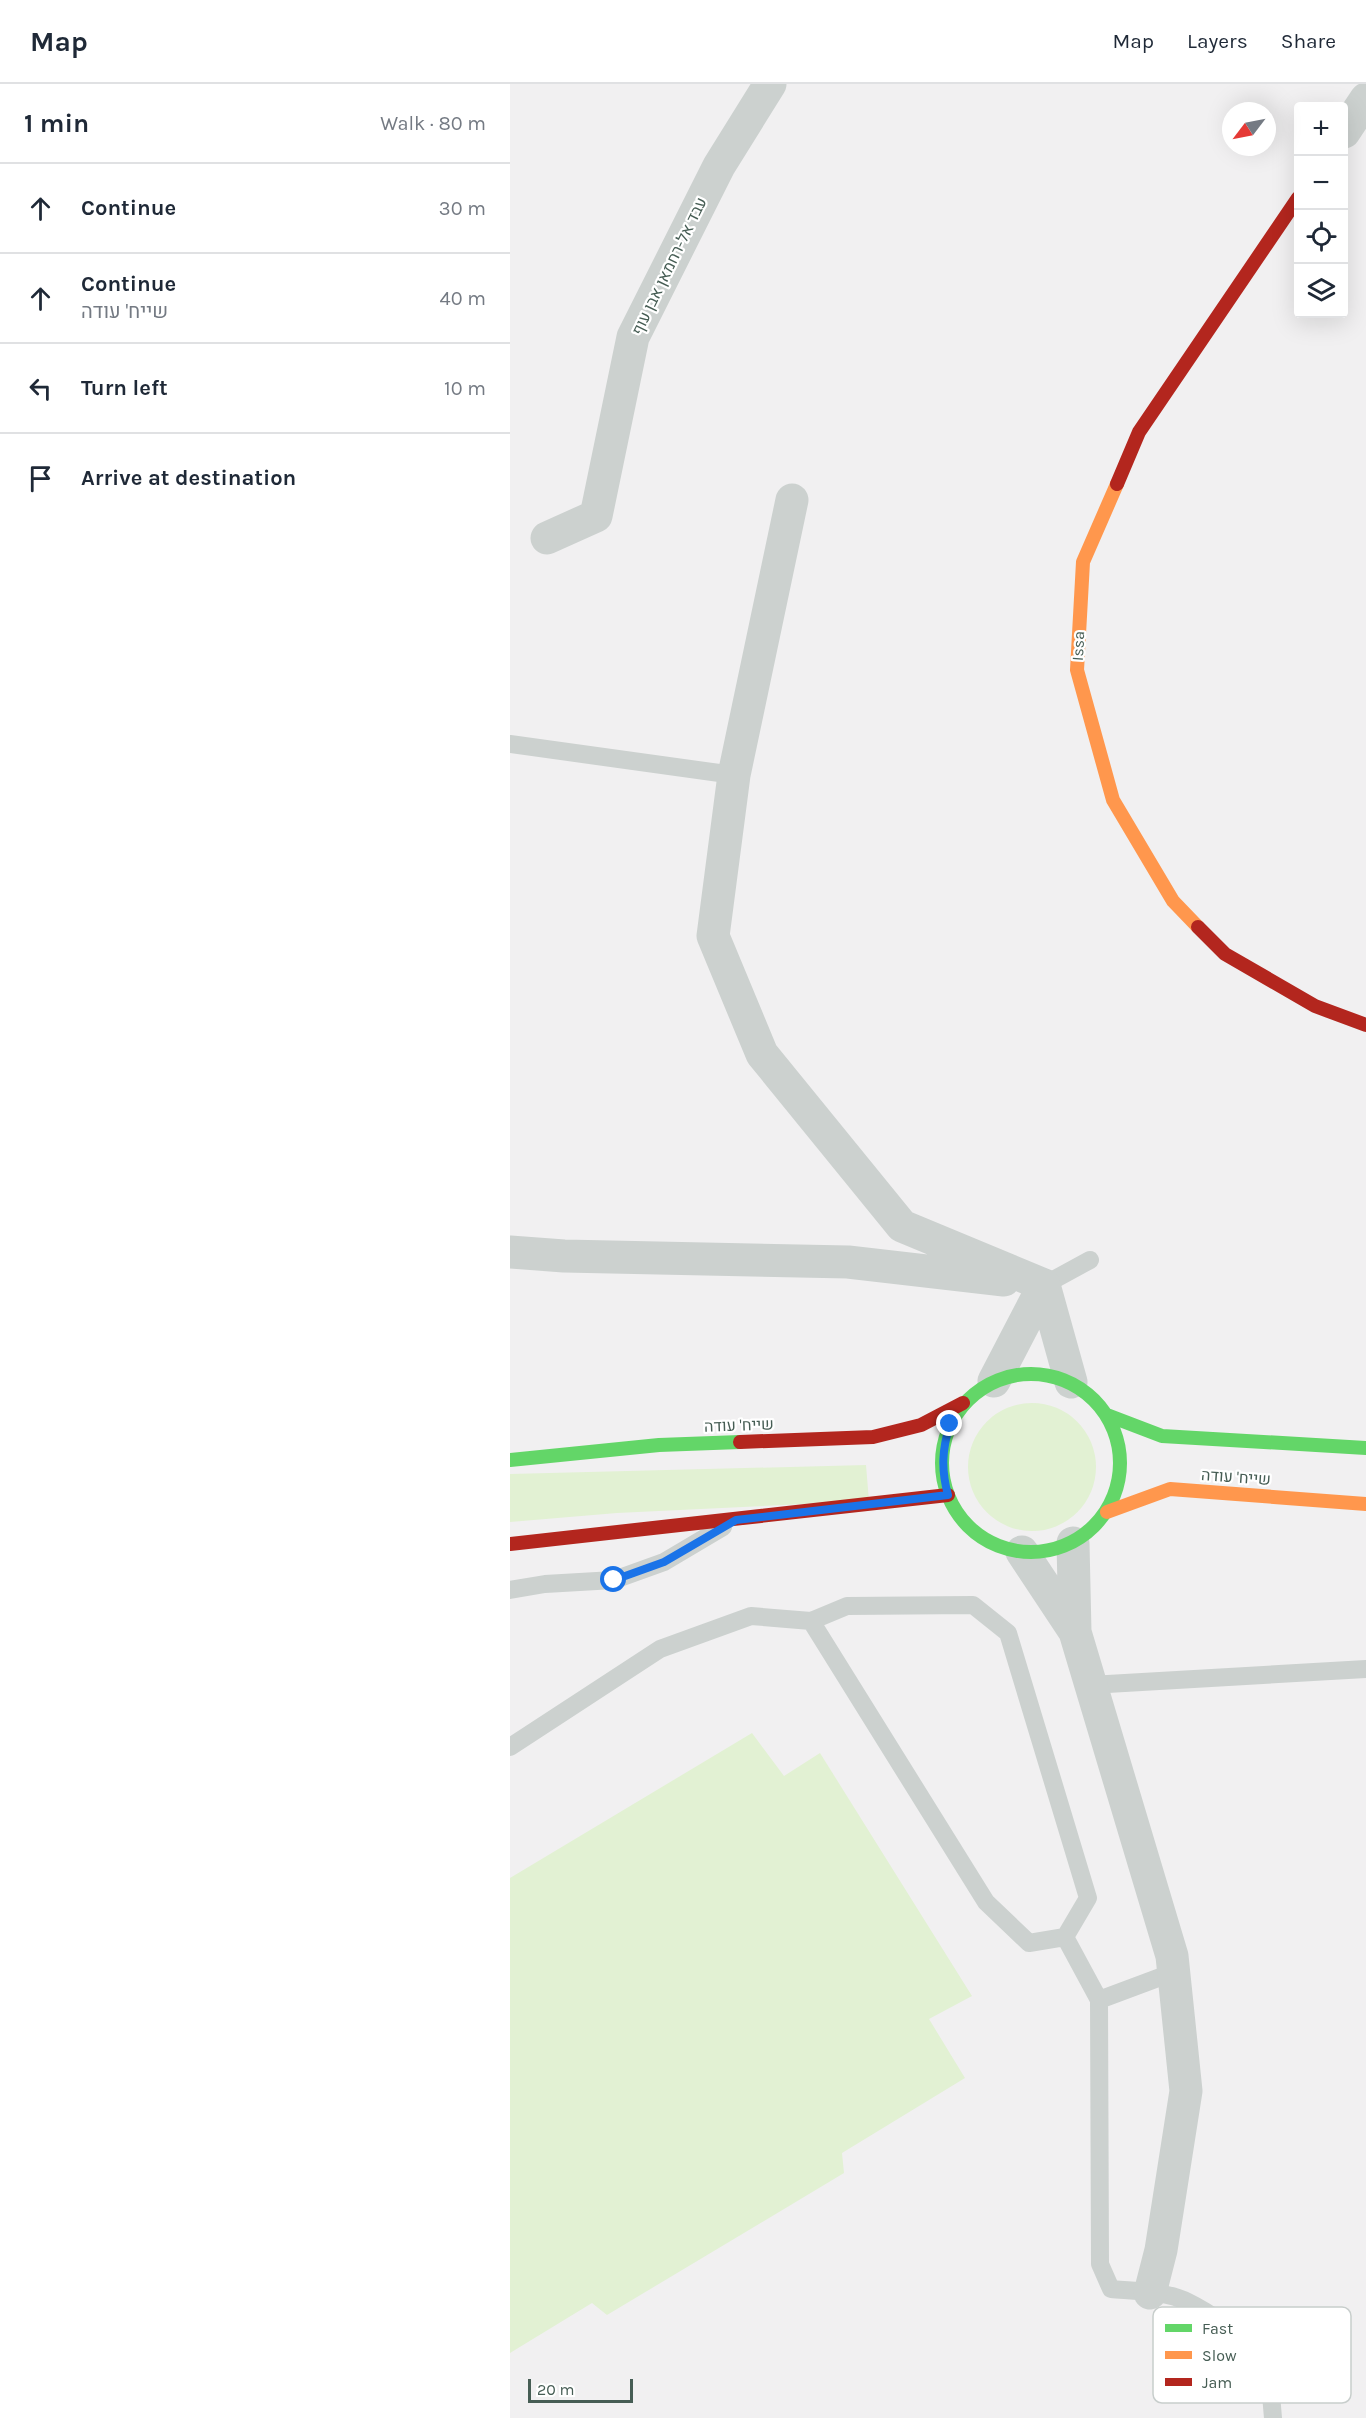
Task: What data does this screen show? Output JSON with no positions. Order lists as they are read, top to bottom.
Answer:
{
  "streets": {
    "main road": ["Issa", "שייח' עודה"],
    "street": ["עבד אל-רחמאן אבן עוף"]
  },
  "legend": ["Fast", "Slow", "Jam"],
  "scale_bar": "20 m",
  "north": "bottom left",
  "page": {
    "header": "Map",
    "nav": ["Map", "Layers", "Share"],
    "heading": ["1 min", "Walk · 80 m"],
    "map_buttons": ["+", "−"],
    "list": [
      ["Continue", "30 m"],
      ["Continue", "שייח' עודה", "40 m"],
      ["Turn left", "10 m"],
      "Arrive at destination"
    ],
    "scale": "20 m"
  }
}
